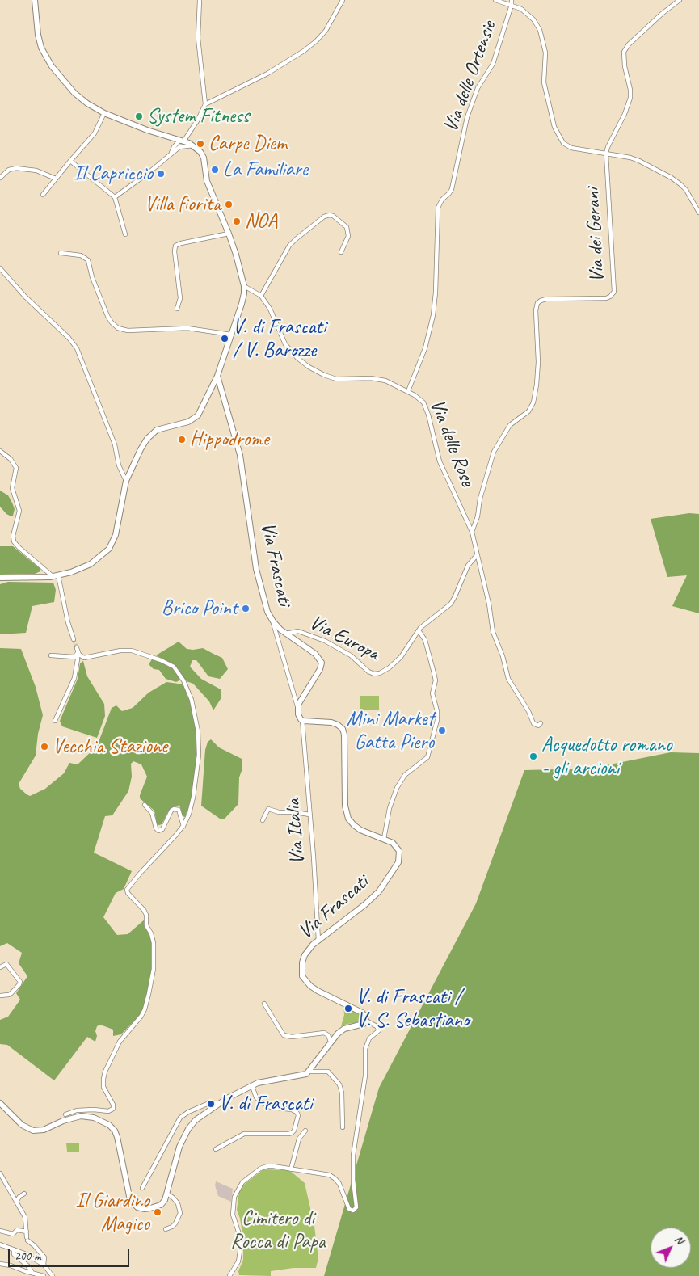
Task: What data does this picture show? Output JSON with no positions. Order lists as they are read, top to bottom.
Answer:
{
  "streets": {
    "main road": ["Via Frascati"],
    "street": [
      "Via delle Ortensie",
      "Via dei Gerani",
      "Via delle Rose",
      "Via Europa",
      "Via Italia"
    ]
  },
  "crossings": [
    ["Via delle Ortensie", "Via delle Rose"],
    ["Via dei Gerani", "Via delle Rose"],
    ["Via delle Rose", "Via Europa"],
    ["Via Frascati", "Via Europa"],
    ["Via Frascati", "Via Italia"]
  ],
  "parks": ["Cimitero di Rocca di Papa"],
  "places": [
    "System Fitness",
    "Carpe Diem",
    "La Familiare",
    "Il Capriccio",
    "Villa fiorita",
    "NOA",
    "V. di Frascati / V. Barozze",
    "Hippodrome",
    "Brico Point",
    "Mini Market Gatta Piero",
    "Vecchia Stazione",
    "Acquedotto romano - gli arcioni",
    "V. di Frascati / V. S. Sebastiano",
    "V. di Frascati",
    "Il Giardino Magico"
  ],
  "scale_bar": "200 m",
  "north": "top right"
}
